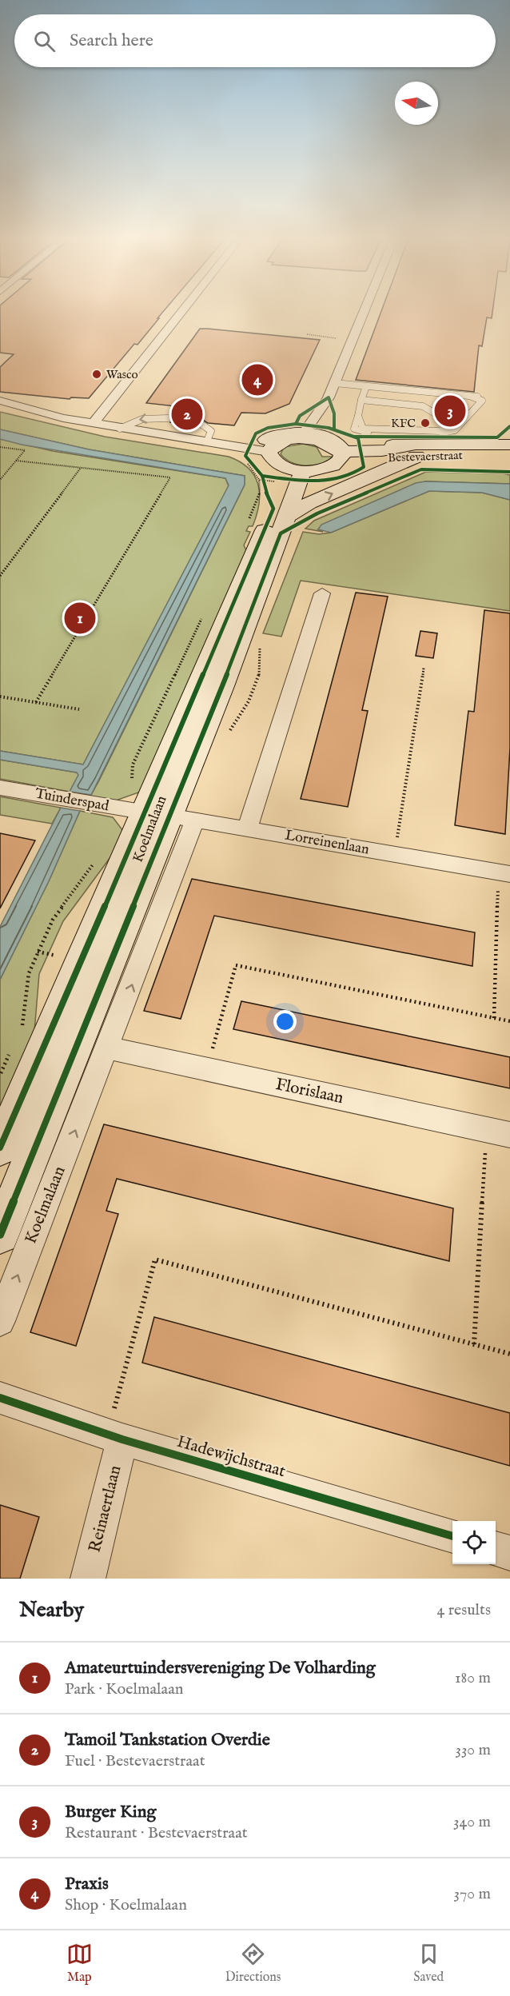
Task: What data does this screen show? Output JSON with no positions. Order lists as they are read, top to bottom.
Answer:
{
  "streets": {
    "street": [
      "Bestevaerstraat",
      "Tuinderspad",
      "Koelmalaan",
      "Lorreinenlaan",
      "Florislaan",
      "Hadewijchstraat",
      "Reinaertlaan"
    ]
  },
  "crossings": [
    ["Tuinderspad", "Koelmalaan"],
    ["Tuinderspad", "Lorreinenlaan"],
    ["Koelmalaan", "Lorreinenlaan"],
    ["Koelmalaan", "Florislaan"],
    ["Hadewijchstraat", "Reinaertlaan"]
  ],
  "places": ["Wasco", "KFC"],
  "north": "left",
  "page": {
    "search": "Search here",
    "pins": [
      "4",
      "3",
      "2",
      "1"
    ],
    "heading": ["Nearby", "4 results"],
    "list": [
      {
        "mark": "1",
        "name": "Amateurtuindersvereniging De Volharding",
        "note": "Park · Koelmalaan",
        "value": "180 m"
      },
      {
        "mark": "2",
        "name": "Tamoil Tankstation Overdie",
        "note": "Fuel · Bestevaerstraat",
        "value": "330 m"
      },
      {
        "mark": "3",
        "name": "Burger King",
        "note": "Restaurant · Bestevaerstraat",
        "value": "340 m"
      },
      {
        "mark": "4",
        "name": "Praxis",
        "note": "Shop · Koelmalaan",
        "value": "370 m"
      }
    ],
    "nav": ["Map", "Directions", "Saved"]
  }
}
